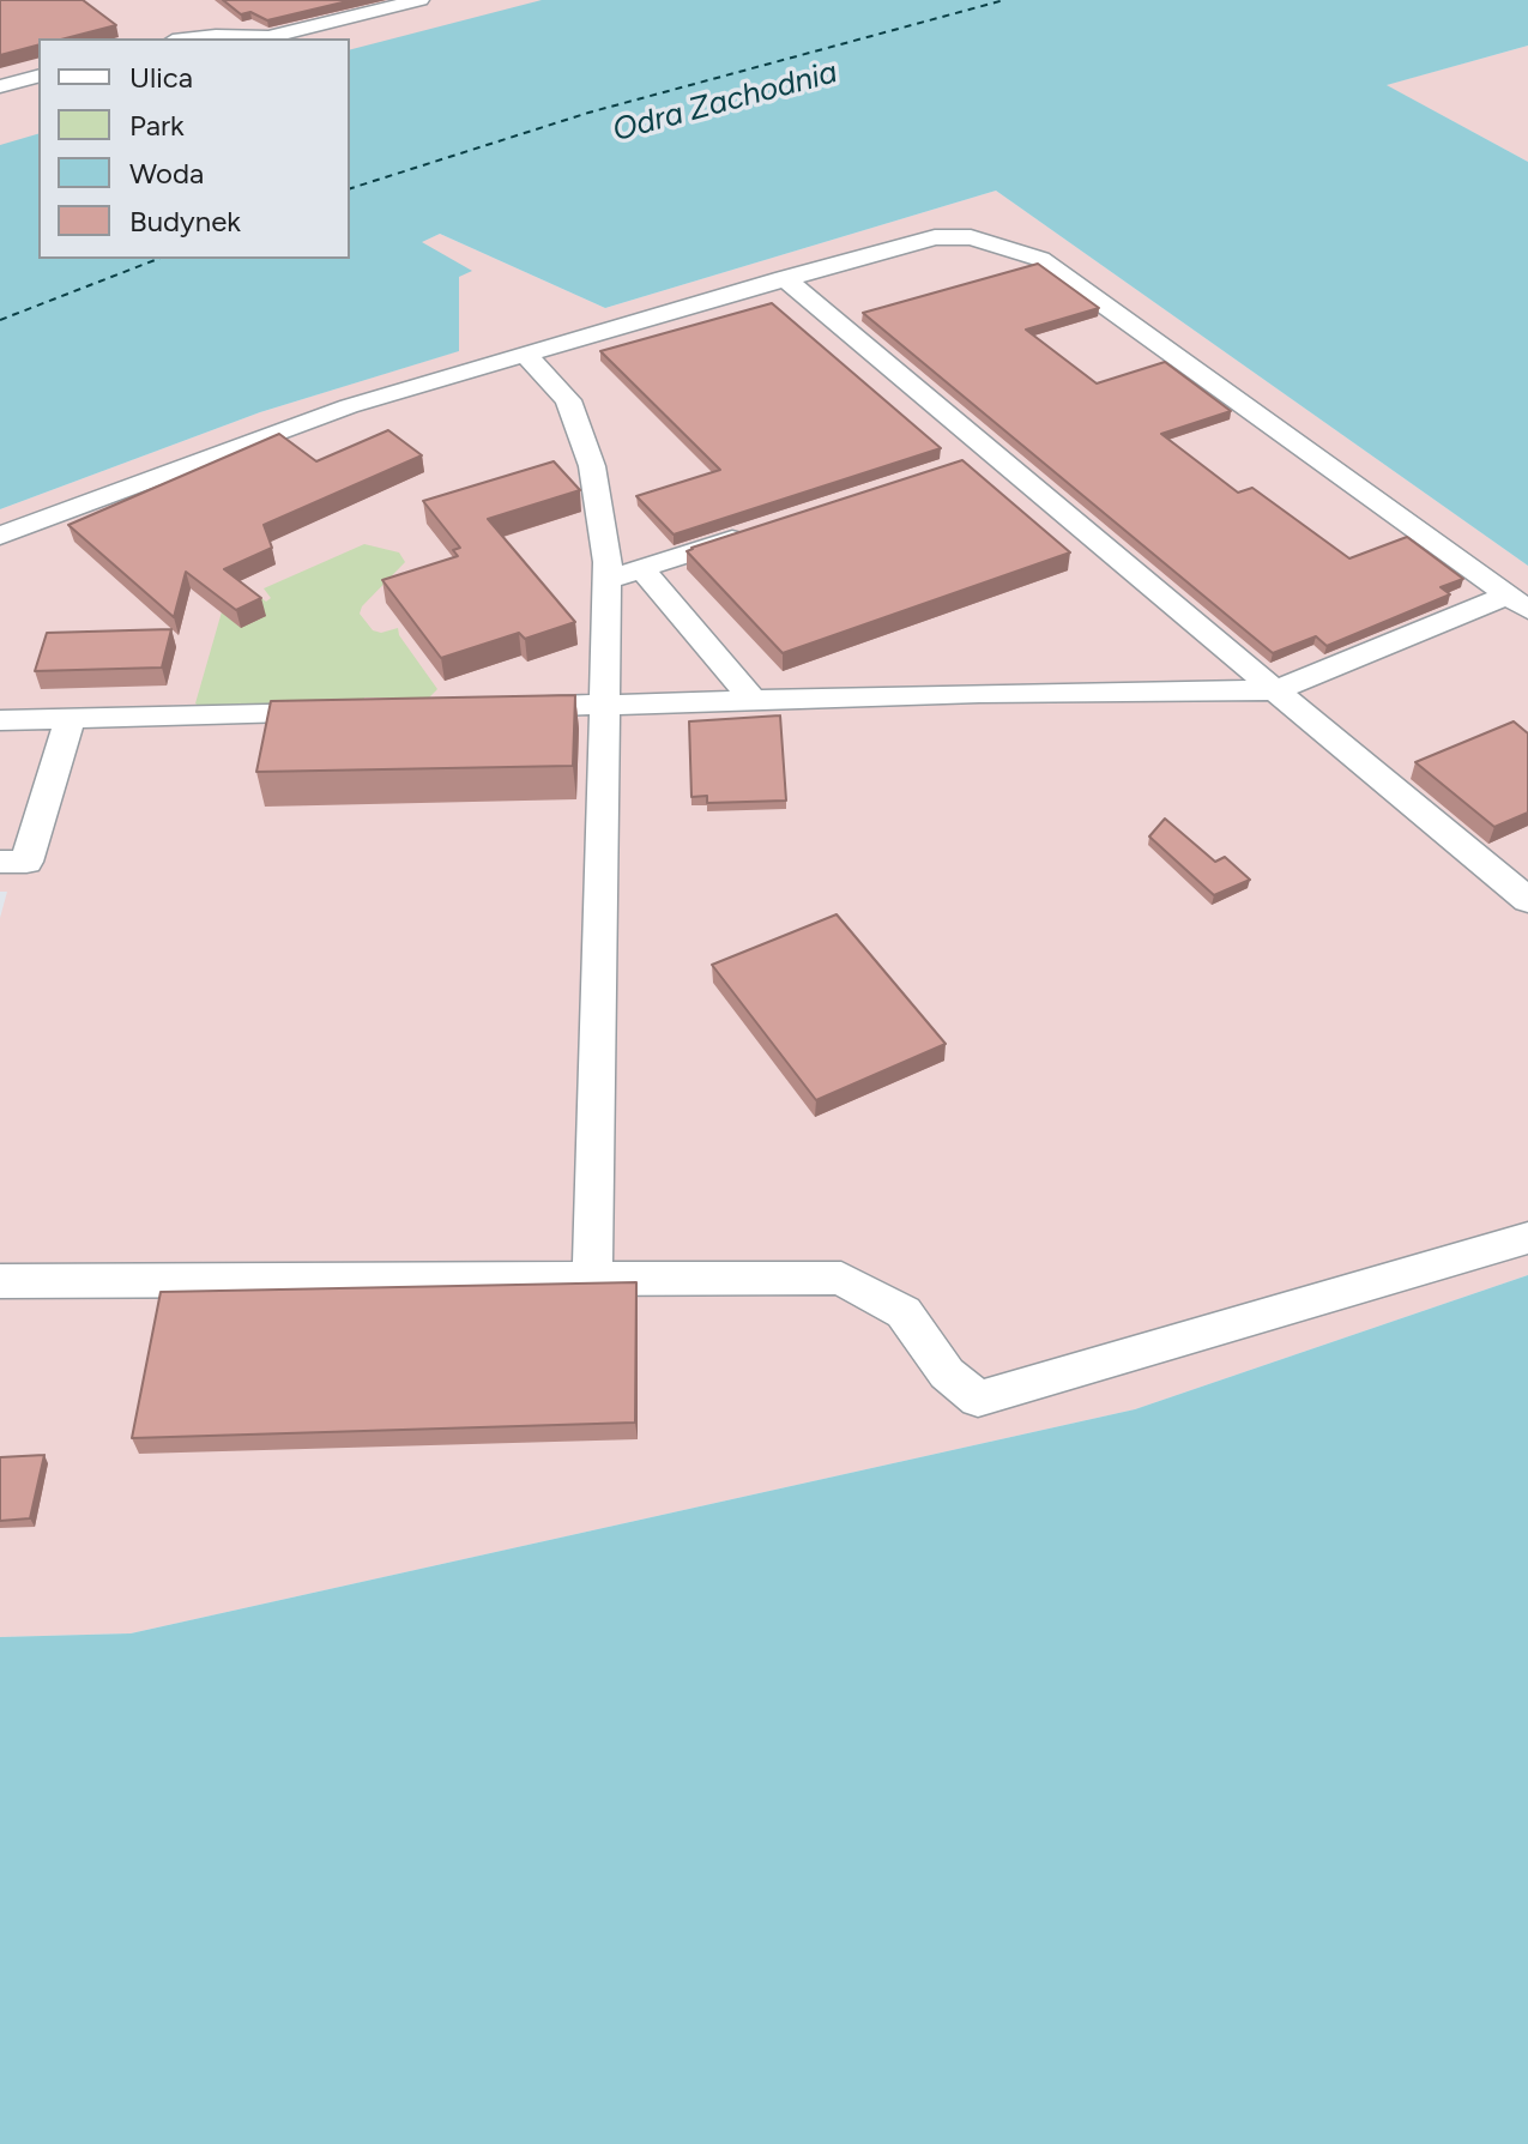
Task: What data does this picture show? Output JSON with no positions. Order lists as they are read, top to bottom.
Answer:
{
  "water": ["Odra Zachodnia"],
  "legend": [
    "Ulica",
    "Park",
    "Woda",
    "Budynek"
  ]
}
